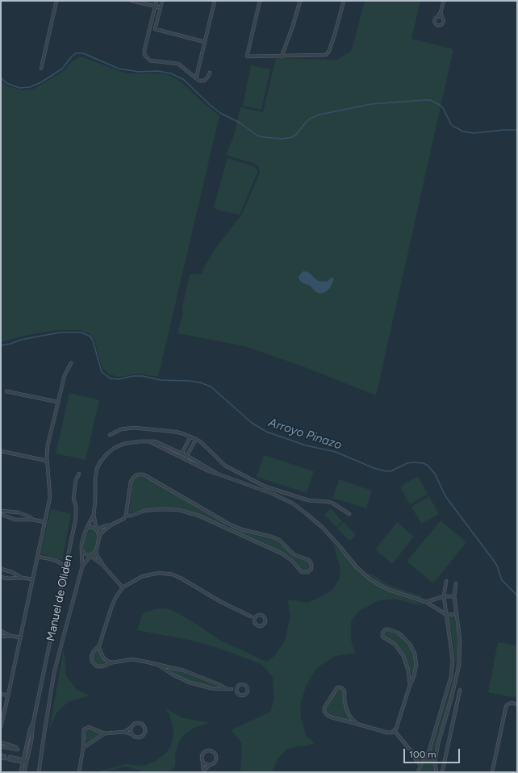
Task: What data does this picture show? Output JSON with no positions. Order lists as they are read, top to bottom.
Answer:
{
  "streets": {
    "street": ["Manuel de Oliden"]
  },
  "water": ["Arroyo Pinazo"],
  "scale_bar": "100 m"
}
